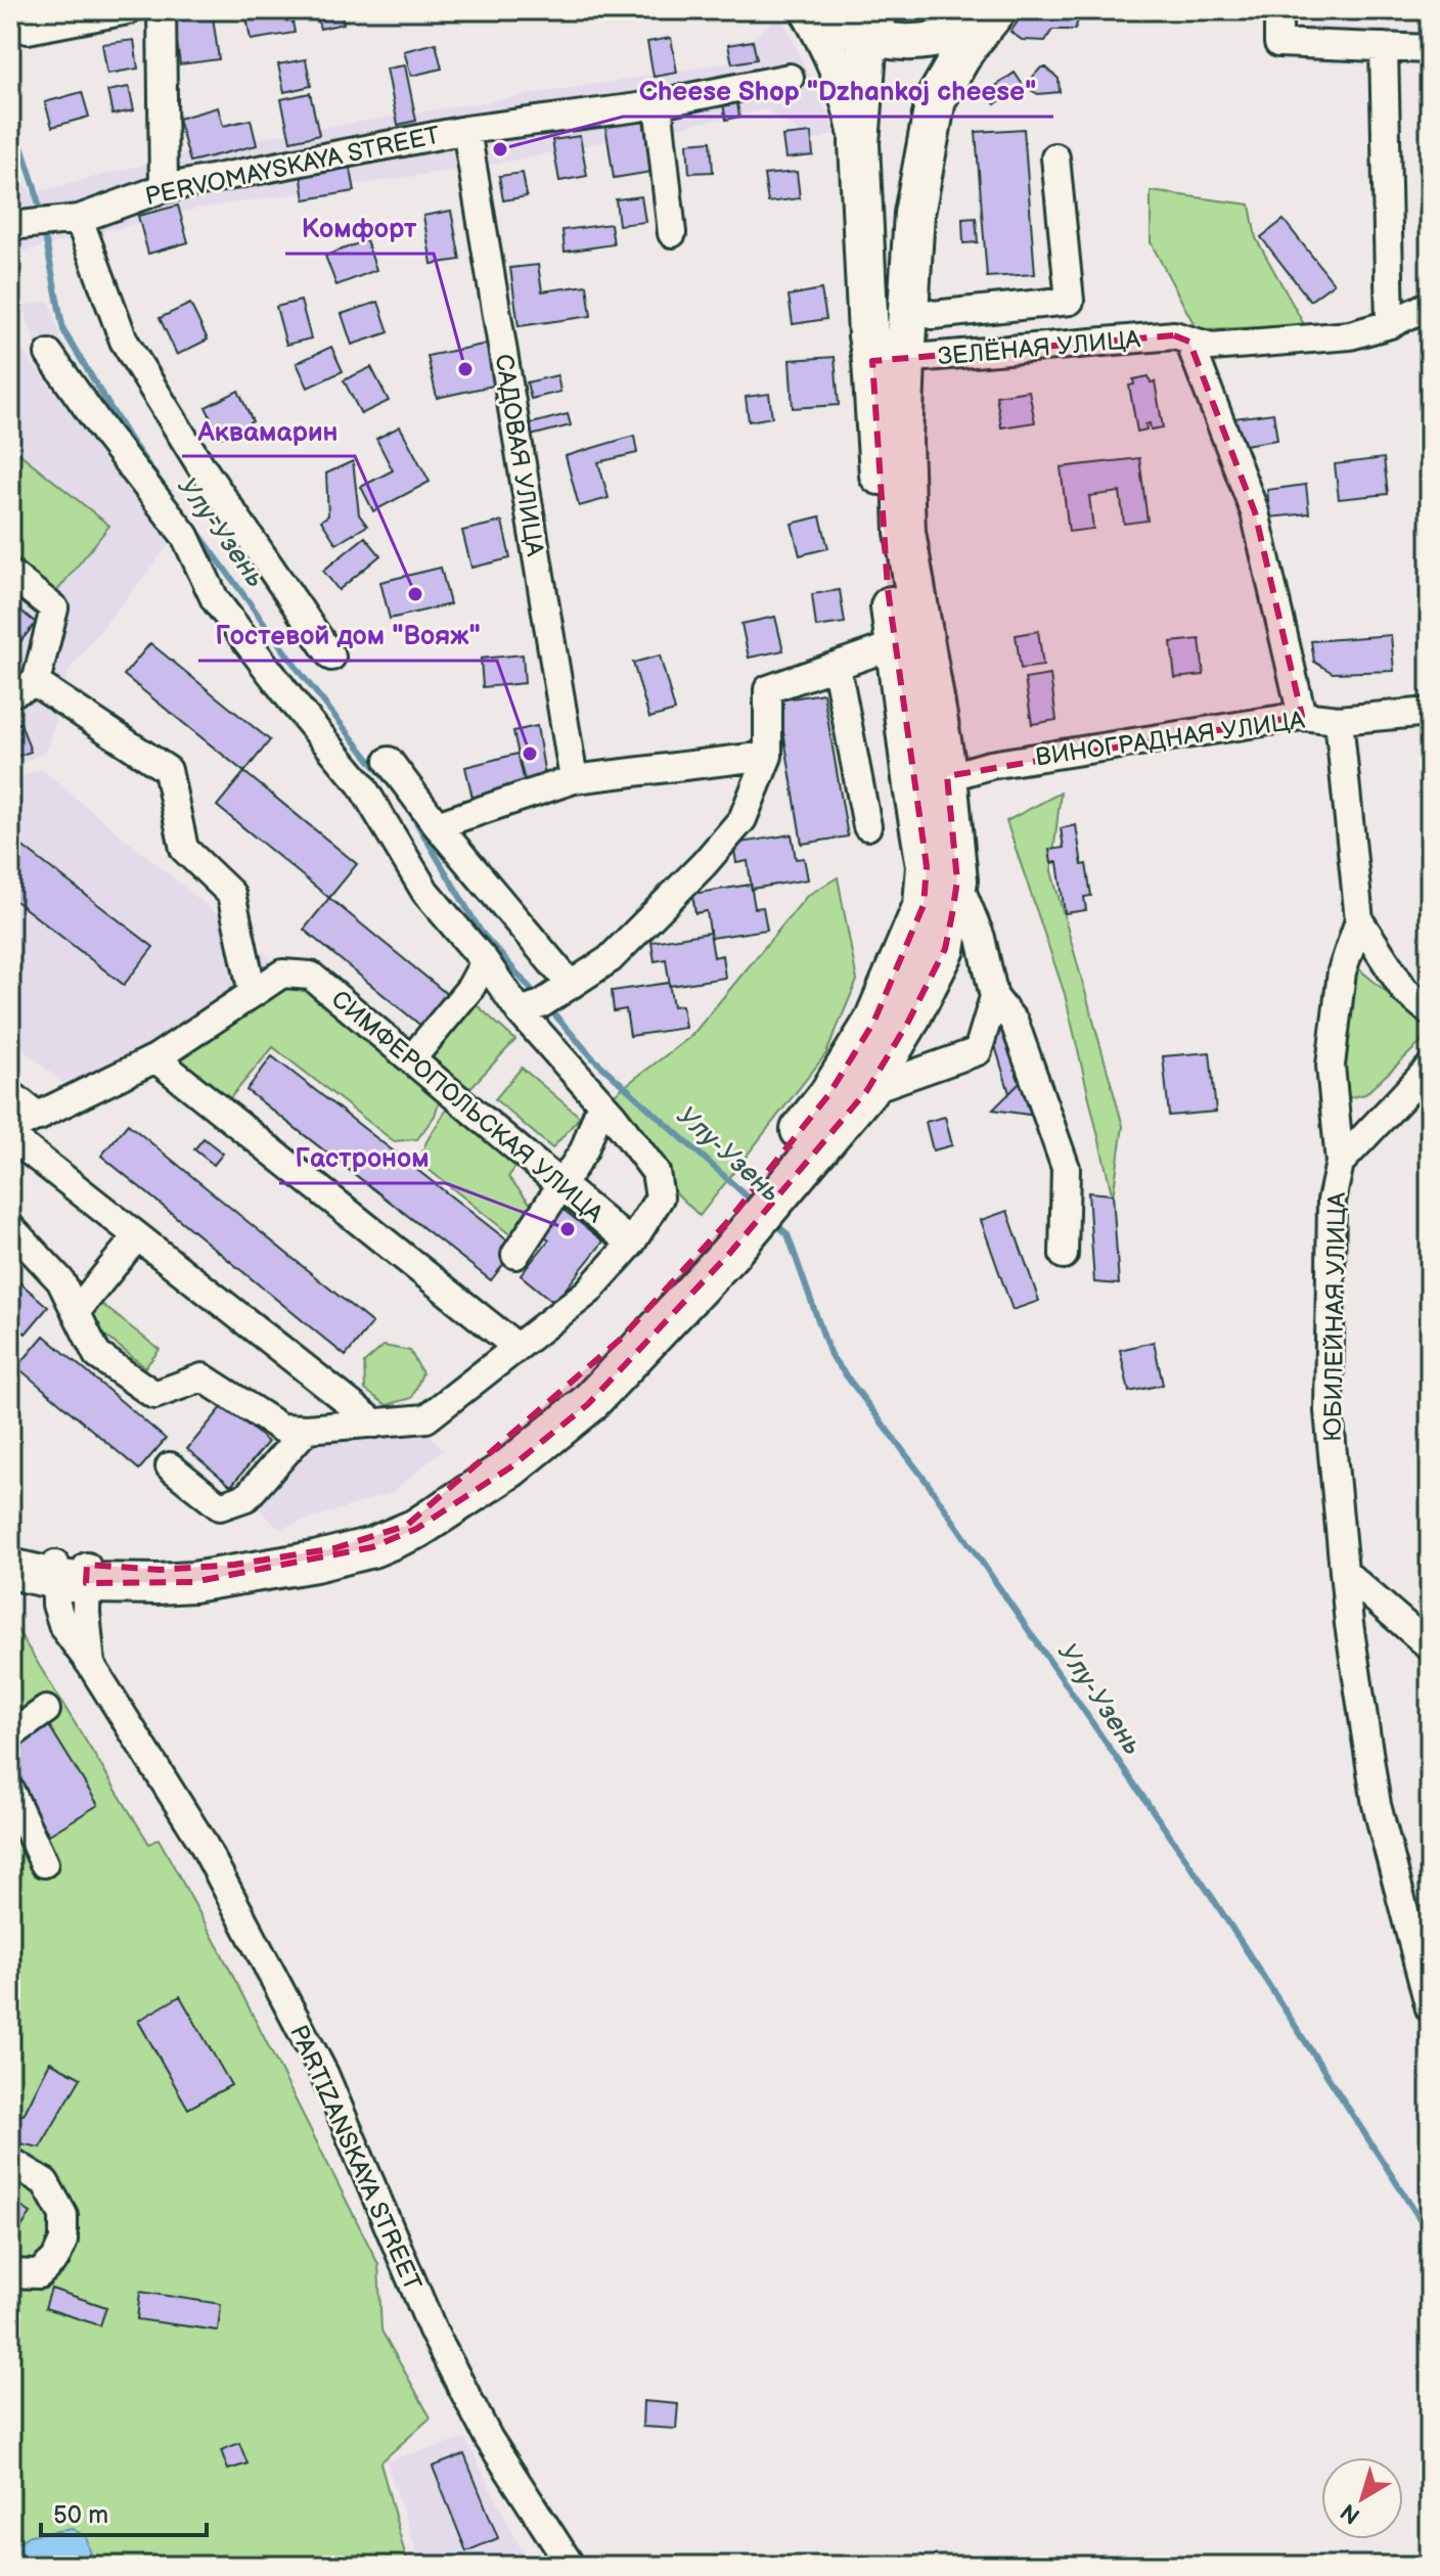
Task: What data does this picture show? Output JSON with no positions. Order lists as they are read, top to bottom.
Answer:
{
  "streets": {
    "street": [
      "PERVOMAYSKAYA STREET",
      "ЗЕЛЁНАЯ УЛИЦА",
      "САДОВАЯ УЛИЦА",
      "ВИНОГРАДНАЯ УЛИЦА",
      "СИМФЕРОПОЛЬСКАЯ УЛИЦА",
      "ЮБИЛЕЙНАЯ УЛИЦА",
      "PARTIZANSKAYA STREET"
    ]
  },
  "crossings": [
    ["PERVOMAYSKAYA STREET", "САДОВАЯ УЛИЦА"],
    ["ВИНОГРАДНАЯ УЛИЦА", "ЮБИЛЕЙНАЯ УЛИЦА"]
  ],
  "water": ["Улу-Узень"],
  "places": [
    "Cheese Shop \"Dzhankoj cheese\"",
    "Комфорт",
    "Аквамарин",
    "Гостевой дом \"Вояж\"",
    "Гастроном"
  ],
  "scale_bar": "50 m",
  "north": "bottom left"
}
